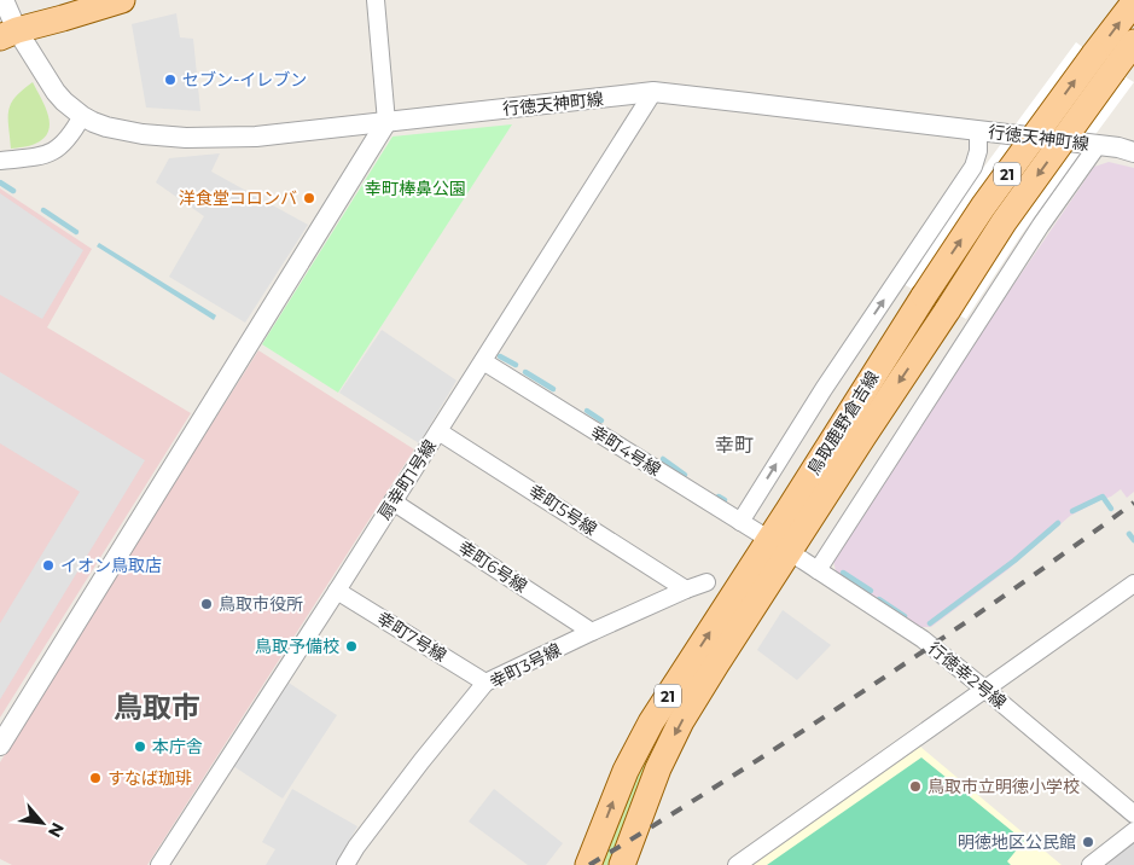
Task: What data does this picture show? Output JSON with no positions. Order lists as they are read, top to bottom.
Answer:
{
  "streets": {
    "main road": ["21", "鳥取鹿野倉吉線"],
    "street": [
      "行徳天神町線",
      "幸町4号線",
      "扇幸町1号線",
      "幸町5号線",
      "幸町6号線",
      "幸町7号線",
      "幸町3号線",
      "行徳幸2号線"
    ]
  },
  "crossings": [
    ["行徳天神町線", "扇幸町1号線"],
    ["鳥取鹿野倉吉線", "幸町4号線"],
    ["鳥取鹿野倉吉線", "行徳幸2号線"],
    ["幸町4号線", "扇幸町1号線"],
    ["幸町4号線", "行徳幸2号線"],
    ["扇幸町1号線", "幸町5号線"],
    ["扇幸町1号線", "幸町6号線"],
    ["扇幸町1号線", "幸町7号線"],
    ["幸町5号線", "幸町3号線"],
    ["幸町6号線", "幸町3号線"],
    ["幸町7号線", "幸町3号線"]
  ],
  "districts": ["幸町", "鳥取市"],
  "parks": ["幸町棒鼻公園"],
  "places": [
    "セブン-イレブン",
    "洋食堂コロンバ",
    "イオン鳥取店",
    "鳥取市役所",
    "鳥取予備校",
    "本庁舎",
    "すなば珈琲",
    "鳥取市立明徳小学校",
    "明徳地区公民館"
  ],
  "north": "bottom right"
}
